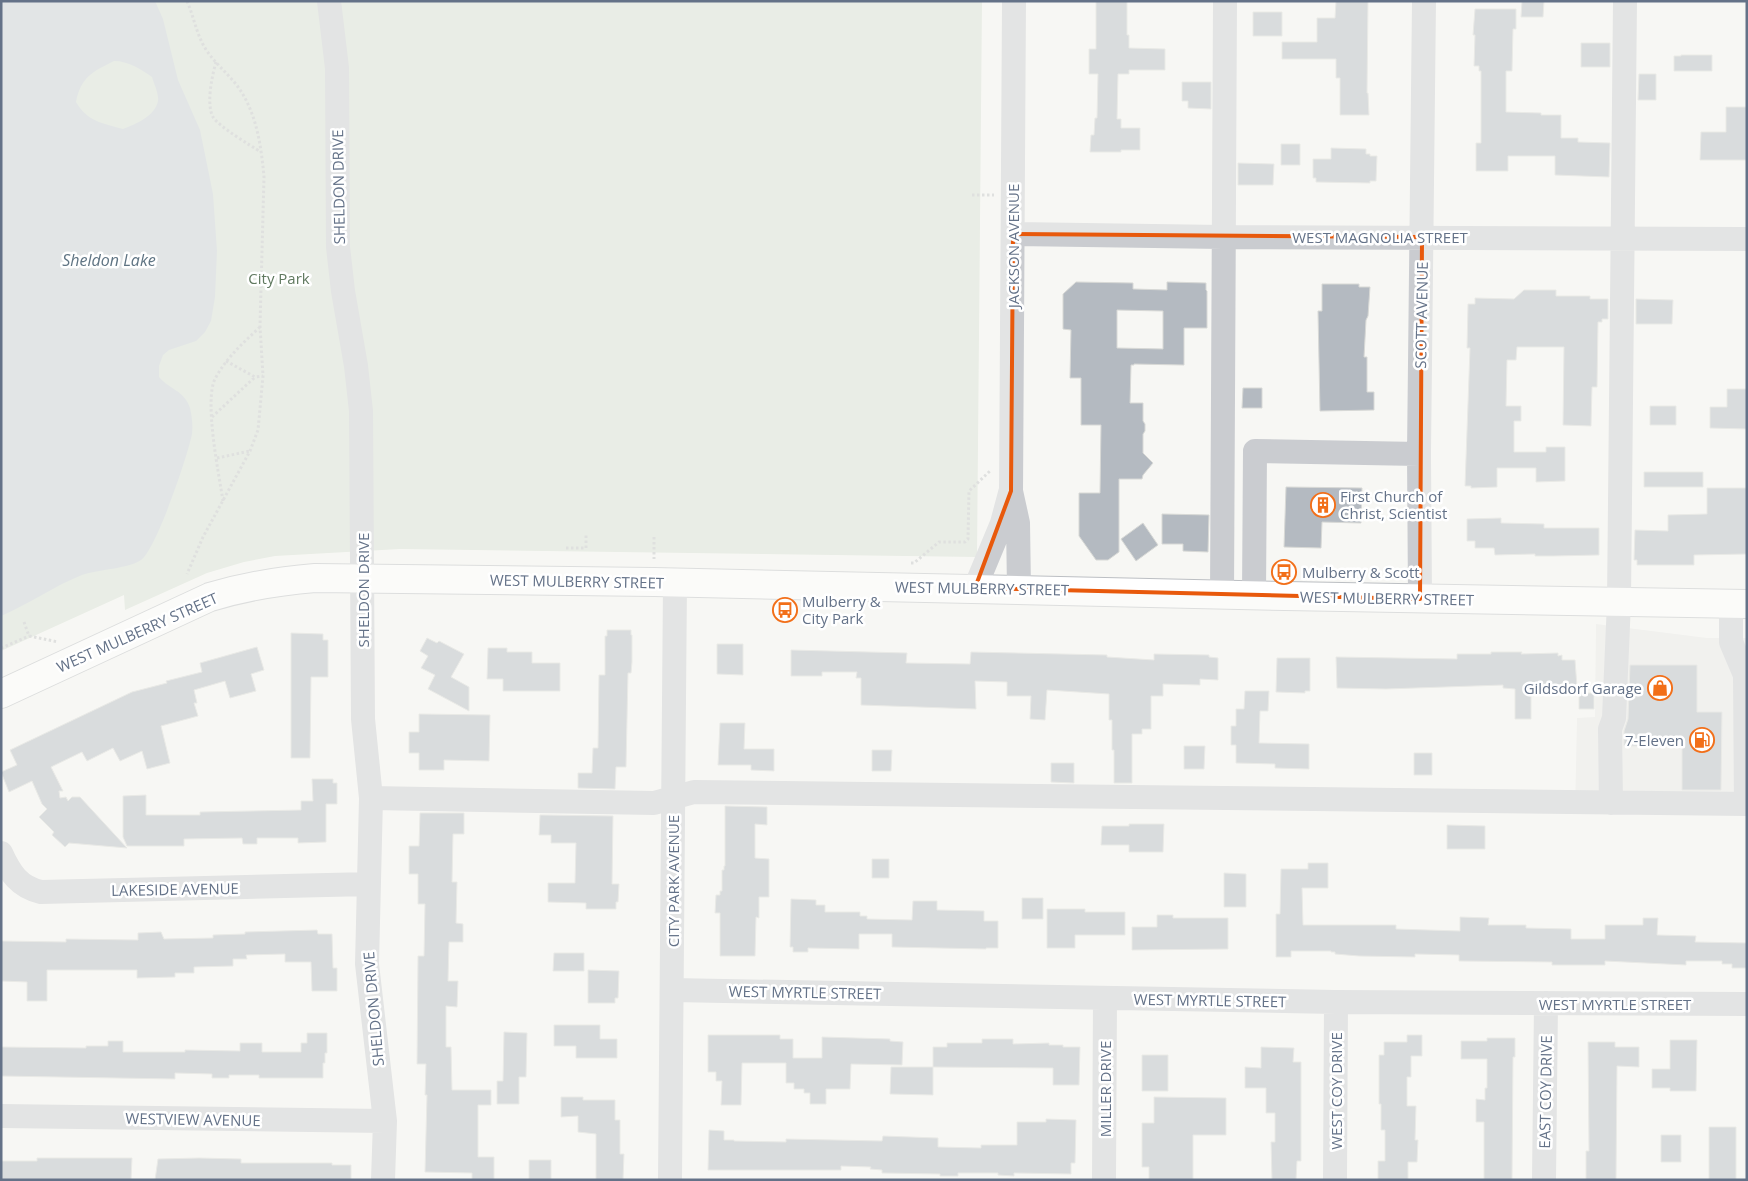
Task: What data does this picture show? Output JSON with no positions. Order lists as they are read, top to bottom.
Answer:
{
  "streets": {
    "main road": ["WEST MULBERRY STREET"],
    "street": [
      "SHELDON DRIVE",
      "WEST MAGNOLIA STREET",
      "JACKSON AVENUE",
      "SCOTT AVENUE",
      "CITY PARK AVENUE",
      "LAKESIDE AVENUE",
      "WEST MYRTLE STREET",
      "MILLER DRIVE",
      "WEST COY DRIVE",
      "EAST COY DRIVE",
      "WESTVIEW AVENUE"
    ]
  },
  "crossings": [
    ["SHELDON DRIVE", "WEST MULBERRY STREET"],
    ["SHELDON DRIVE", "LAKESIDE AVENUE"],
    ["SHELDON DRIVE", "WESTVIEW AVENUE"],
    ["WEST MAGNOLIA STREET", "JACKSON AVENUE"],
    ["WEST MAGNOLIA STREET", "SCOTT AVENUE"],
    ["JACKSON AVENUE", "WEST MULBERRY STREET"],
    ["SCOTT AVENUE", "WEST MULBERRY STREET"],
    ["WEST MULBERRY STREET", "CITY PARK AVENUE"],
    ["CITY PARK AVENUE", "WEST MYRTLE STREET"],
    ["WEST MYRTLE STREET", "MILLER DRIVE"],
    ["WEST MYRTLE STREET", "WEST COY DRIVE"],
    ["WEST MYRTLE STREET", "EAST COY DRIVE"]
  ],
  "water": ["Sheldon Lake"],
  "parks": ["City Park"],
  "places": {
    "building": ["First Church of Christ, Scientist"],
    "bus stop": ["Mulberry & Scott", "Mulberry & City Park"],
    "shop": ["Gildsdorf Garage"],
    "fuel station": ["7-Eleven"]
  }
}
